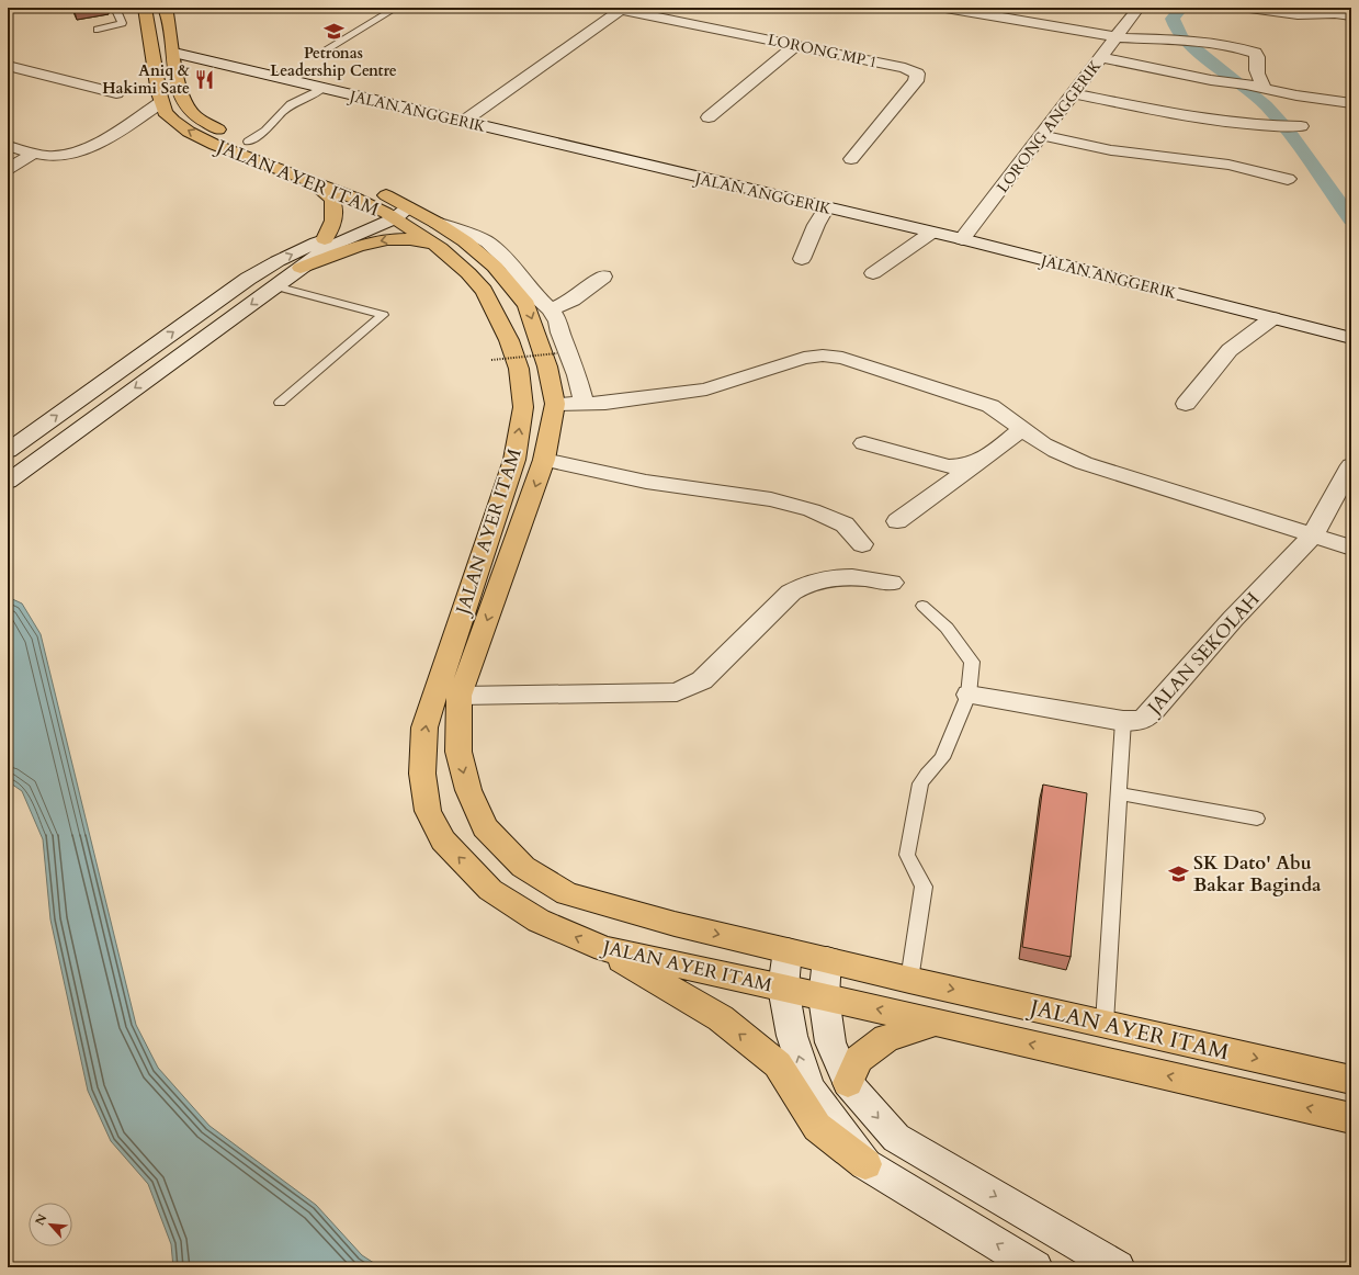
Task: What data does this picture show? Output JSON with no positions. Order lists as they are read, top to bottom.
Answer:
{
  "streets": {
    "main road": ["JALAN AYER ITAM"],
    "street": [
      "LORONG MP 1",
      "JALAN ANGGERIK",
      "LORONG ANGGERIK",
      "JALAN SEKOLAH"
    ]
  },
  "crossings": [
    ["JALAN ANGGERIK", "LORONG ANGGERIK"],
    ["JALAN ANGGERIK", "JALAN AYER ITAM"]
  ],
  "places": {
    "school or university": ["Petronas Leadership Centre", "SK Dato' Abu Bakar Baginda"],
    "restaurant": ["Aniq & Hakimi Sate"]
  },
  "north": "top left"
}
